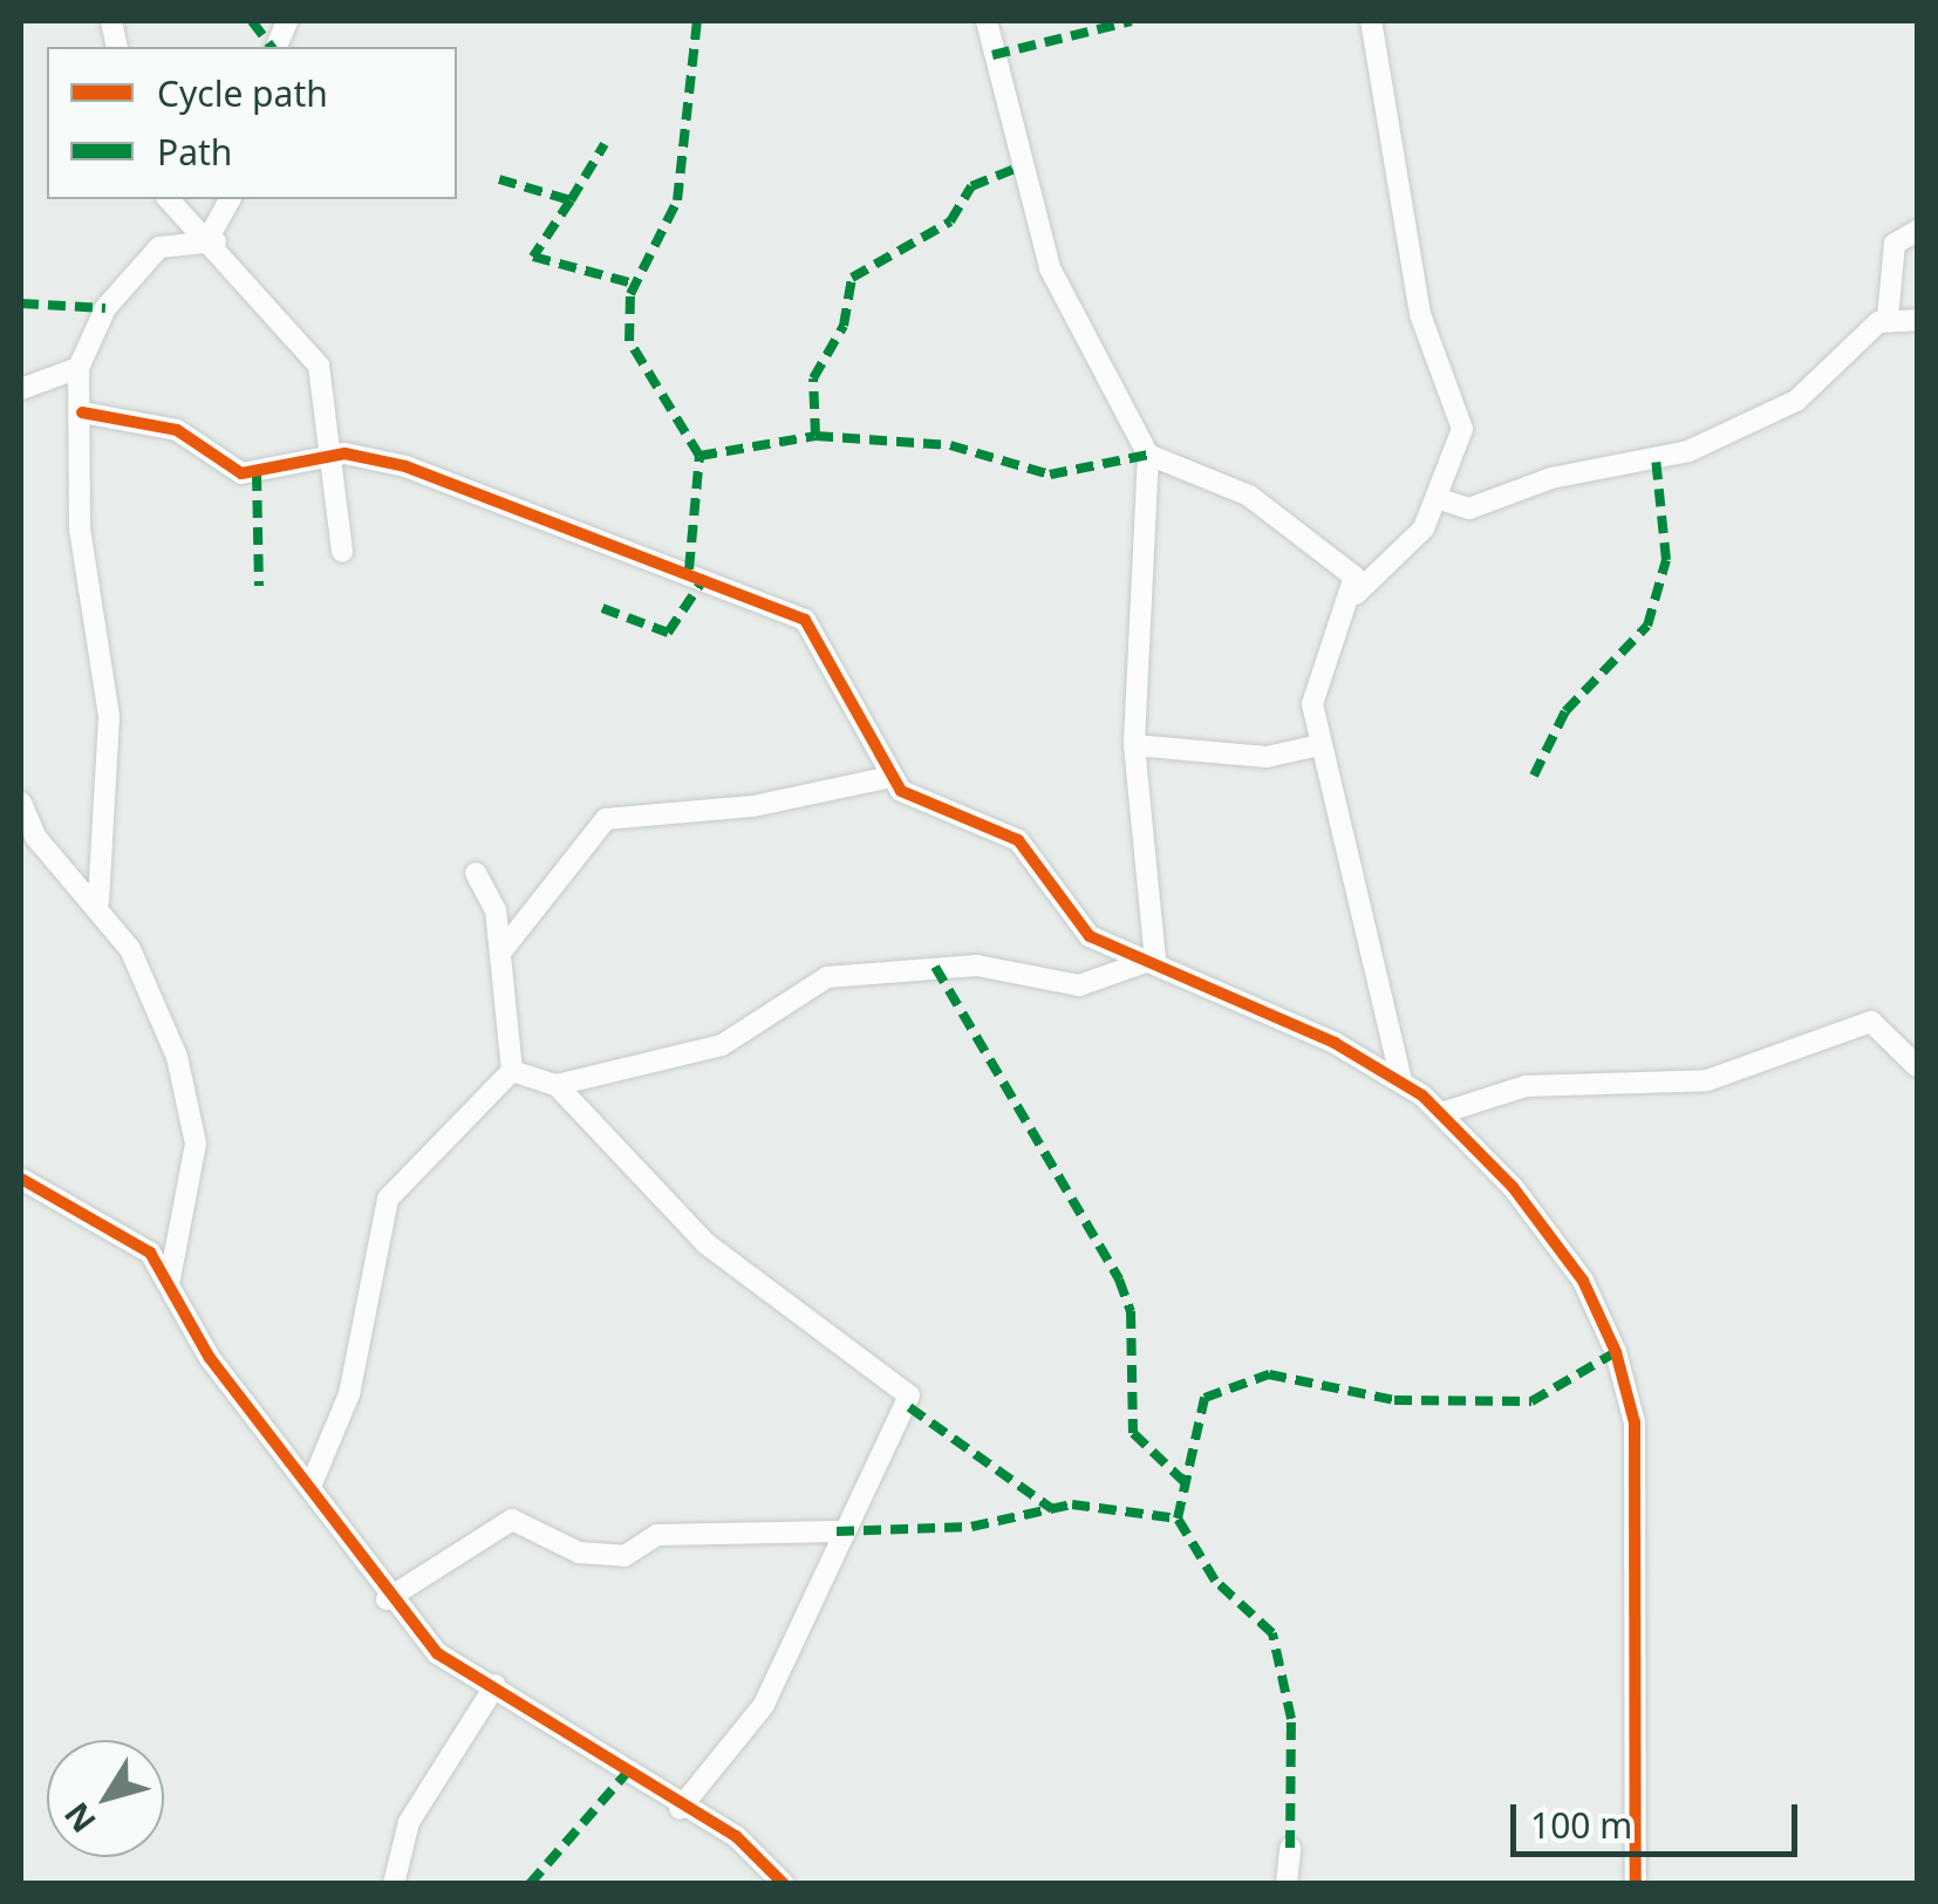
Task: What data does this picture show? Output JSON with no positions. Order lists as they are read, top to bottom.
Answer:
{
  "legend": ["Cycle path", "Path"],
  "scale_bar": "100 m",
  "north": "bottom left"
}
